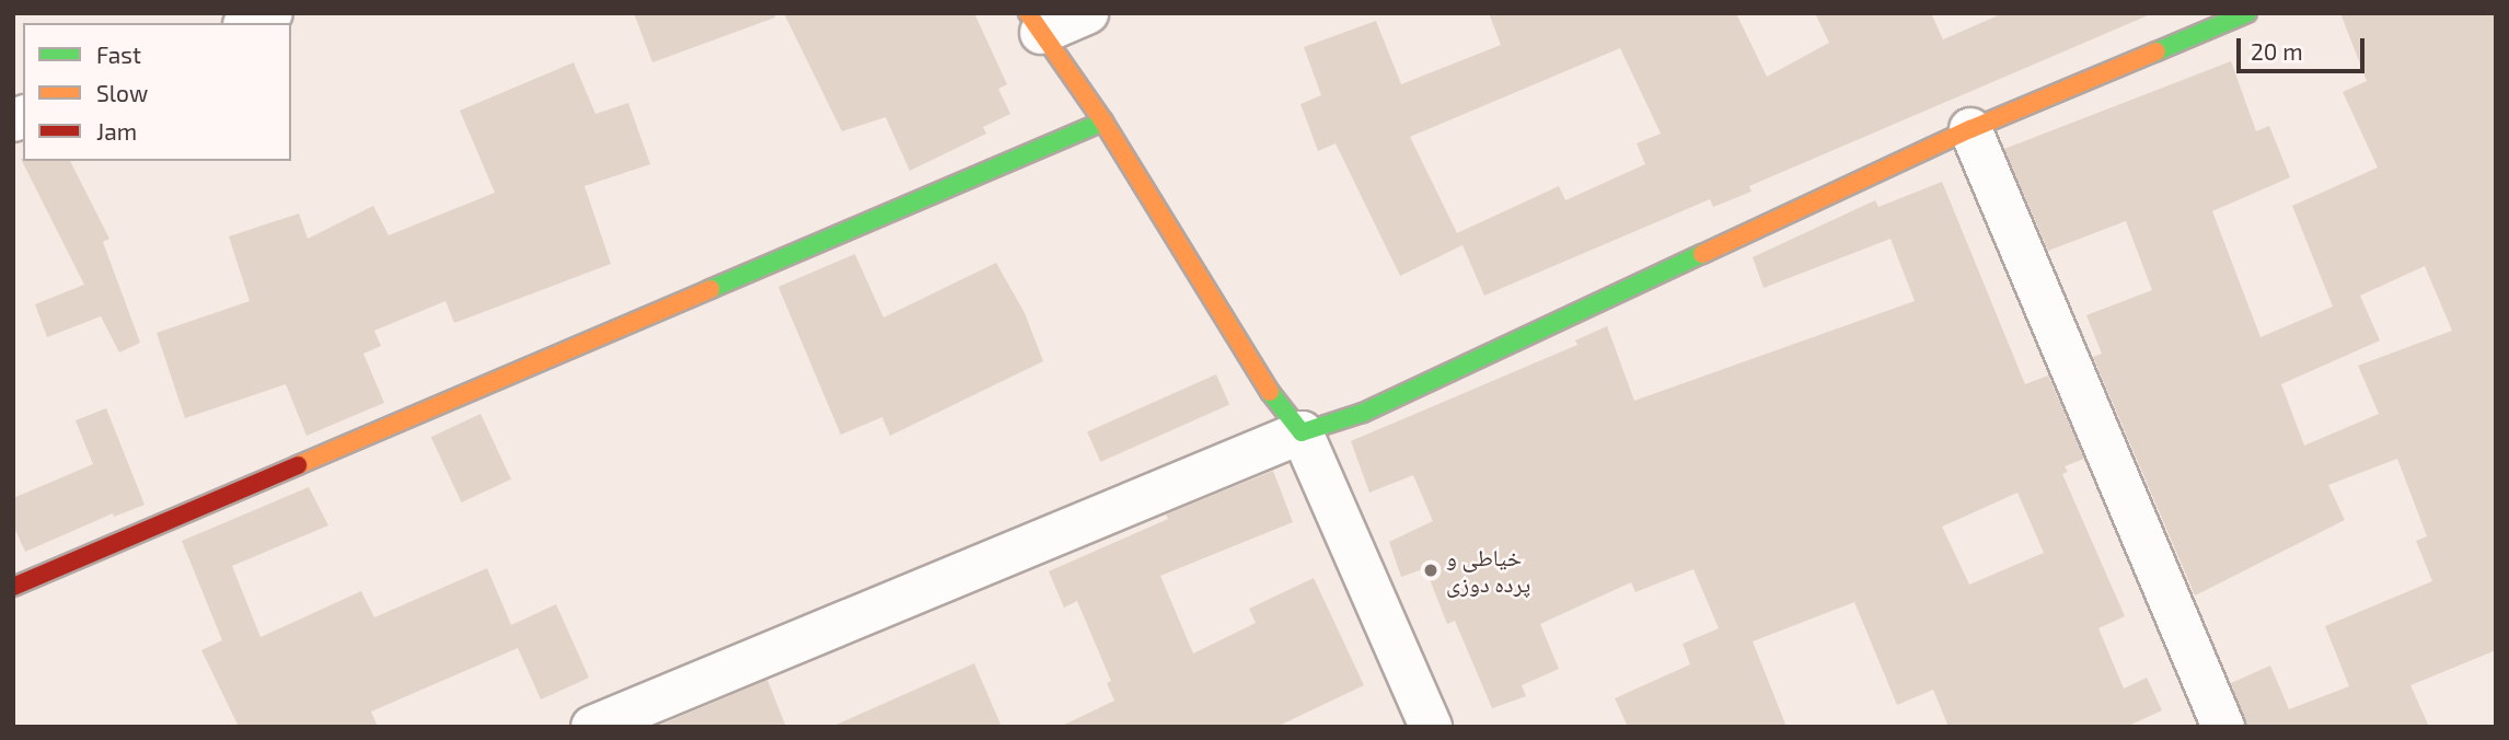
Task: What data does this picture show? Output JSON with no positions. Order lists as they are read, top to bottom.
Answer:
{
  "places": ["خیاطی و پرده دوزی"],
  "legend": ["Fast", "Slow", "Jam"],
  "scale_bar": "20 m"
}
